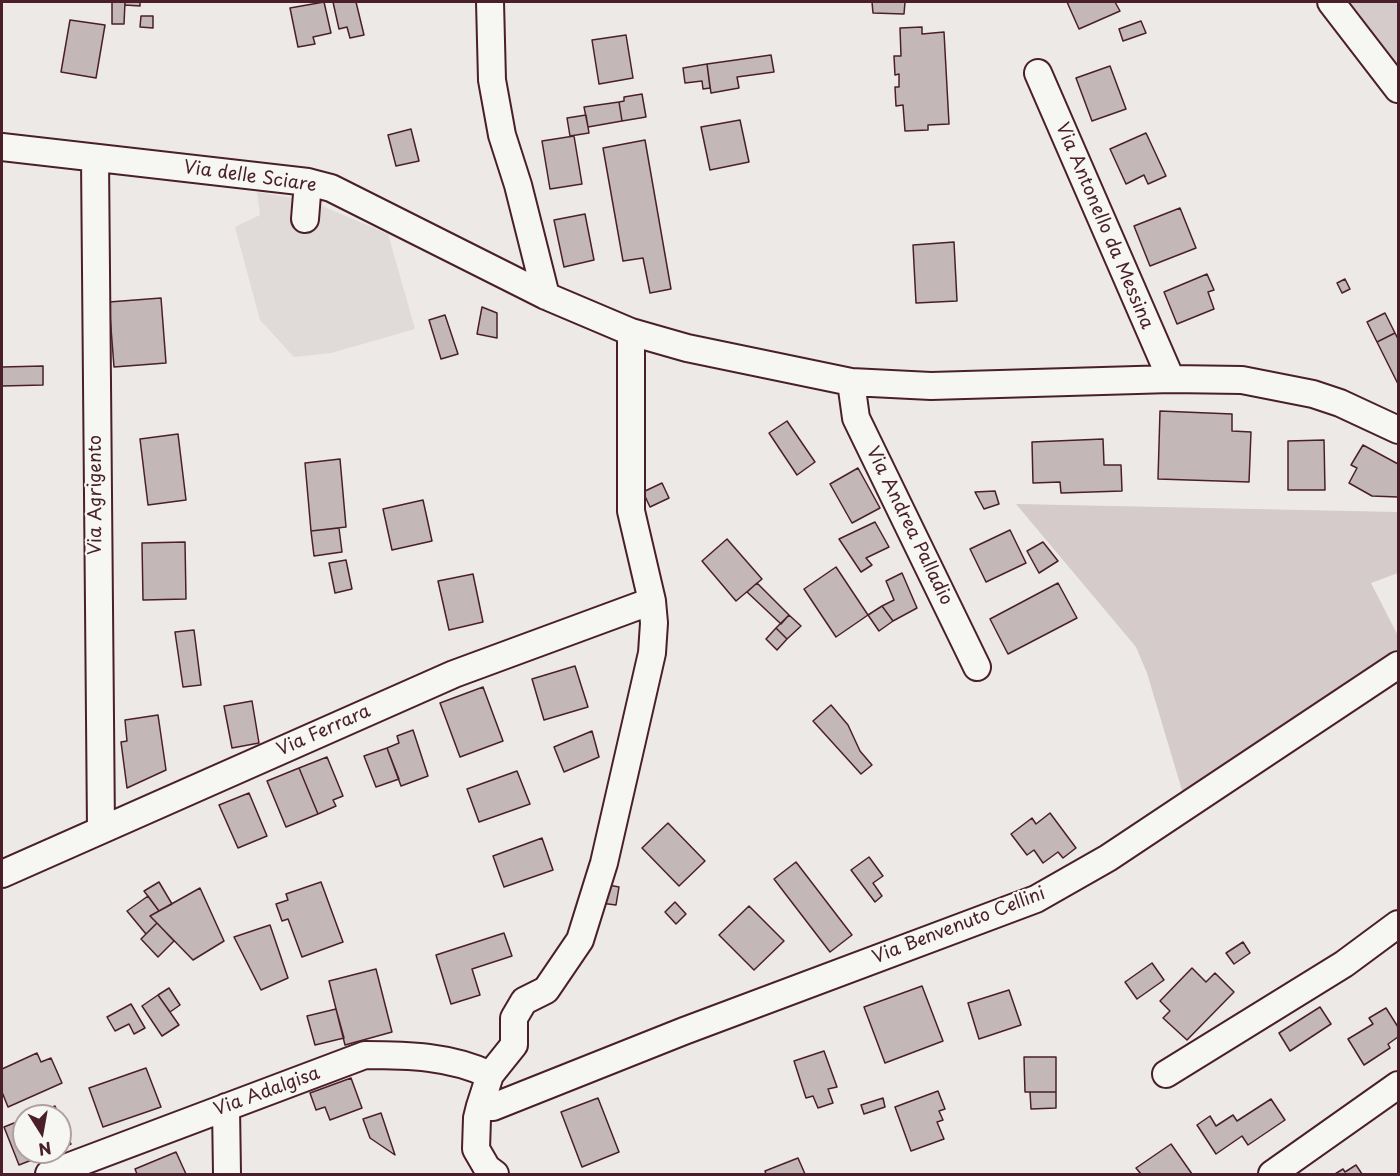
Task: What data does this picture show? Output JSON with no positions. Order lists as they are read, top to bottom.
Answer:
{
  "streets": {
    "street": [
      "Via delle Sciare",
      "Via Antonello da Messina",
      "Via Agrigento",
      "Via Andrea Palladio",
      "Via Ferrara",
      "Via Benvenuto Cellini",
      "Via Adalgisa"
    ]
  },
  "crossings": [
    ["Via delle Sciare", "Via Antonello da Messina"],
    ["Via delle Sciare", "Via Agrigento"],
    ["Via delle Sciare", "Via Andrea Palladio"],
    ["Via Agrigento", "Via Ferrara"]
  ],
  "north": "bottom"
}
